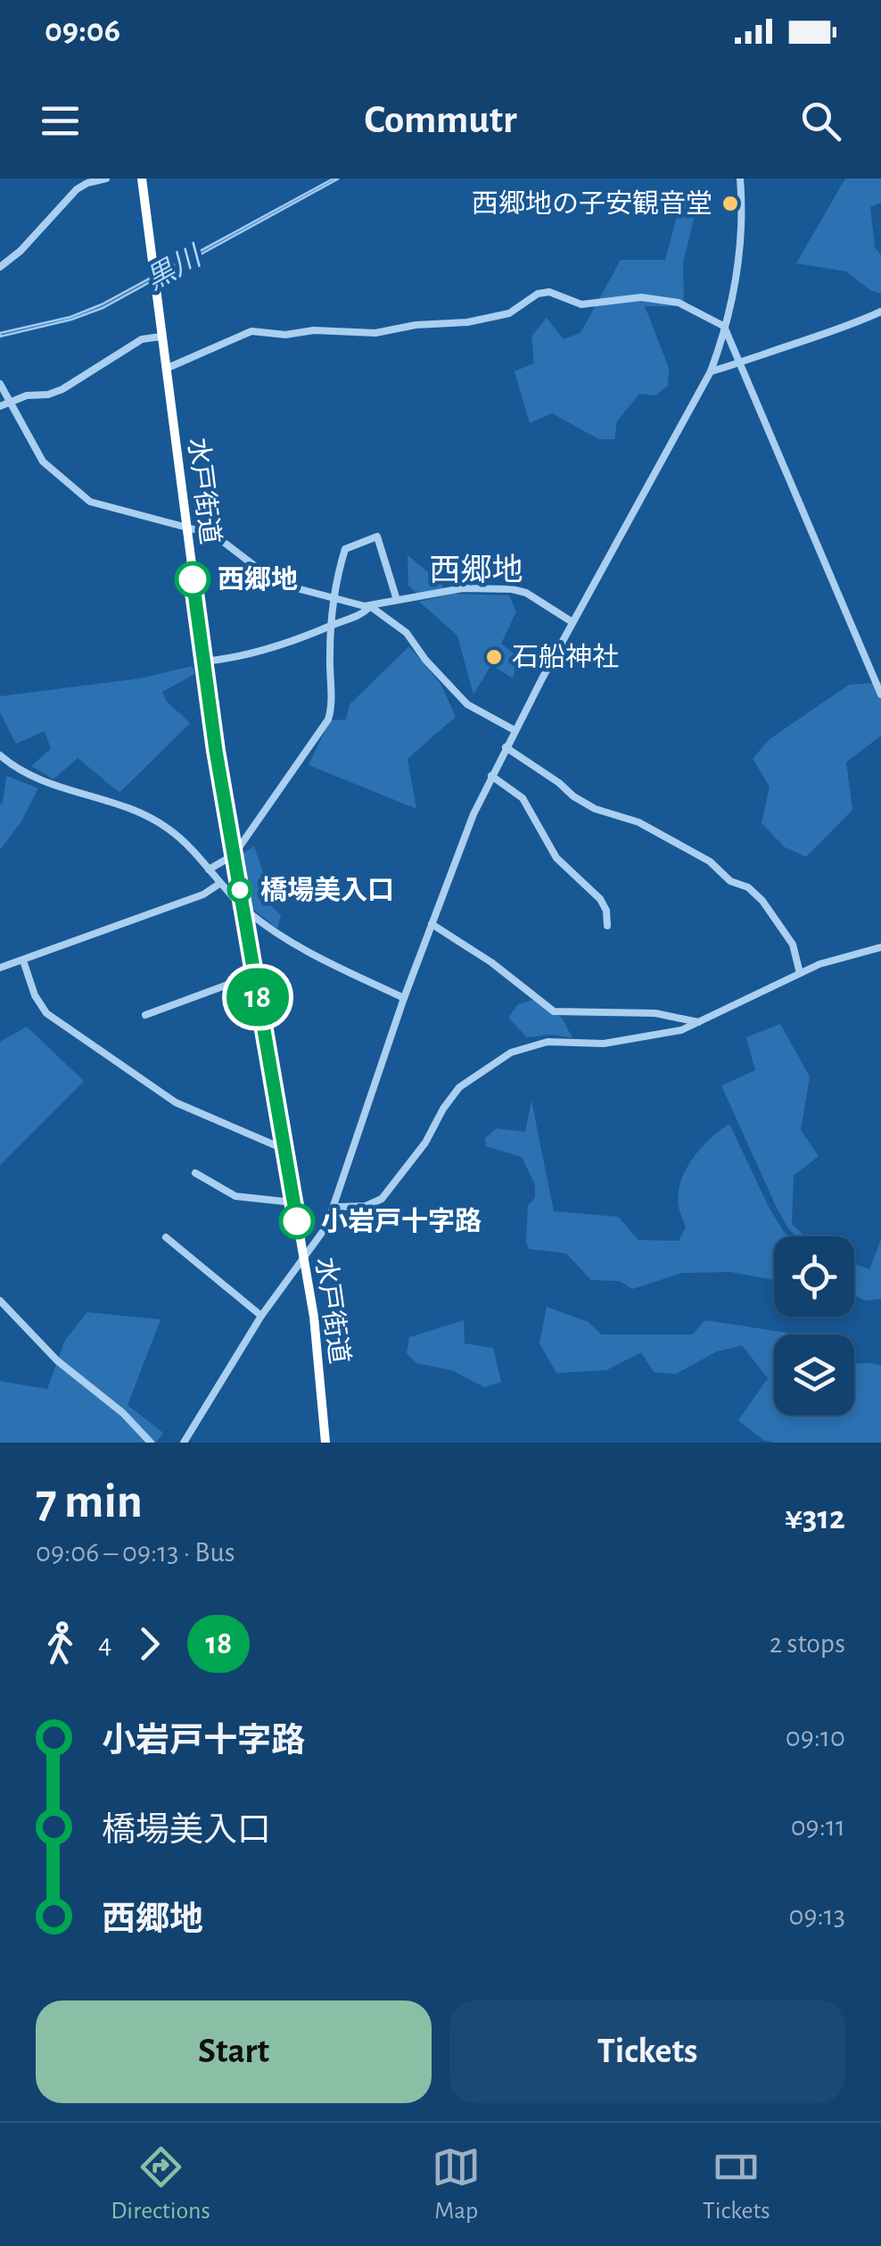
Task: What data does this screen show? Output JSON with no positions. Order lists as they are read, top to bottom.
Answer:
{
  "streets": {
    "highway": ["水戸街道"]
  },
  "districts": ["西郷地"],
  "water": ["黒川"],
  "places": [
    "西郷地の子安観音堂",
    "西郷地",
    "石船神社",
    "橋場美入口",
    "小岩戸十字路"
  ],
  "lines": ["bus line 18"],
  "page": {
    "status": "09:06",
    "header": "Commutr",
    "on_map": "18",
    "heading": ["7 min", "09:06 – 09:13 · Bus", "¥312"],
    "legs": ["4", "18", "2 stops"],
    "list": [
      {
        "name": "小岩戸十字路",
        "value": "09:10"
      },
      {
        "name": "橋場美入口",
        "value": "09:11"
      },
      {
        "name": "西郷地",
        "value": "09:13"
      }
    ],
    "buttons": ["Start", "Tickets"],
    "tabs": ["Directions", "Map", "Tickets"]
  }
}
